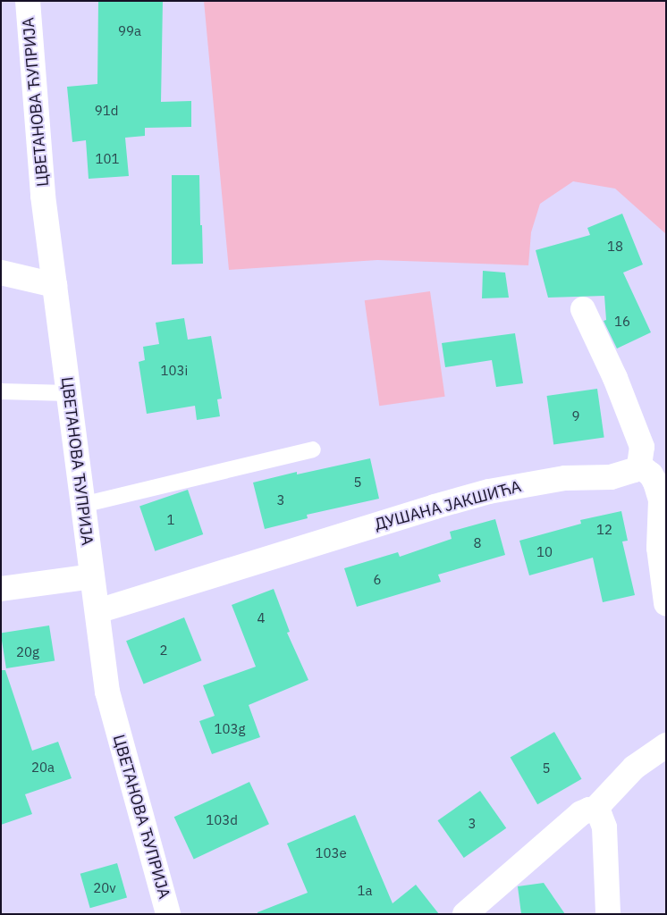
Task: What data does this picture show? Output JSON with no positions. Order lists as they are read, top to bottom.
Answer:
{
  "streets": {
    "street": ["ЦВЕТАНОВА ЋУПРИЈА", "ДУШАНА ЈАКШИЋА"]
  },
  "crossings": [
    ["ЦВЕТАНОВА ЋУПРИЈА", "ДУШАНА ЈАКШИЋА"]
  ],
  "house_numbers": [
    "99a",
    "91d",
    "101",
    "18",
    "16",
    "103i",
    "9",
    "5",
    "3",
    "1",
    "12",
    "8",
    "10",
    "6",
    "4",
    "2",
    "20g",
    "103g",
    "20a",
    "5",
    "103d",
    "3",
    "103e",
    "20v",
    "1a"
  ]
}
